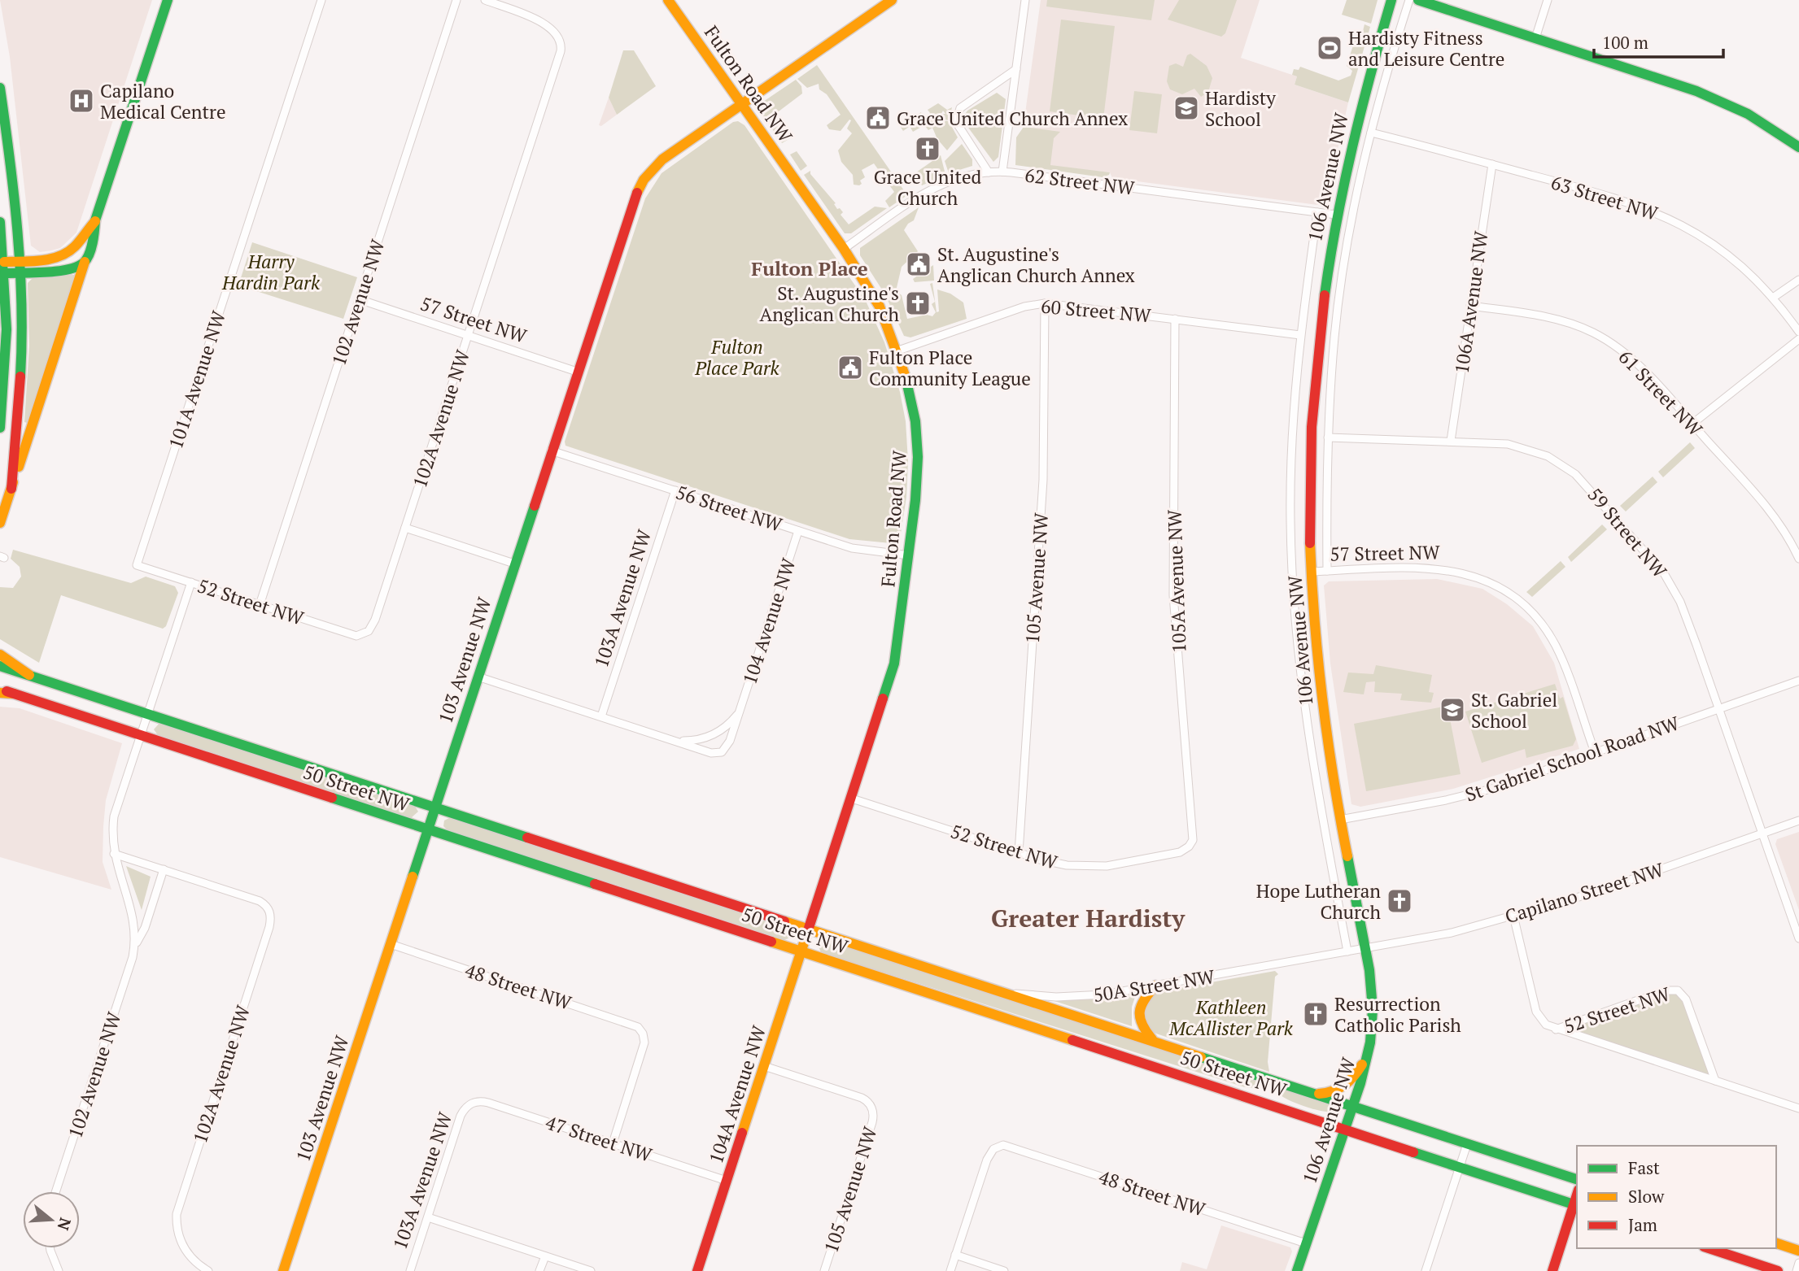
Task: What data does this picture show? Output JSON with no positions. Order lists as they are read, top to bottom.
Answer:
{
  "streets": {
    "main road": [
      "Fulton Road NW",
      "106 Avenue NW",
      "103 Avenue NW",
      "50 Street NW",
      "104A Avenue NW"
    ],
    "street": [
      "62 Street NW",
      "63 Street NW",
      "102 Avenue NW",
      "106A Avenue NW",
      "60 Street NW",
      "57 Street NW",
      "101A Avenue NW",
      "61 Street NW",
      "102A Avenue NW",
      "56 Street NW",
      "59 Street NW",
      "105 Avenue NW",
      "105A Avenue NW",
      "103A Avenue NW",
      "52 Street NW",
      "104 Avenue NW",
      "St Gabriel School Road NW",
      "Capilano Street NW",
      "50A Street NW",
      "48 Street NW",
      "47 Street NW"
    ]
  },
  "crossings": [
    ["Fulton Road NW", "62 Street NW"],
    ["Fulton Road NW", "60 Street NW"],
    ["Fulton Road NW", "56 Street NW"],
    ["Fulton Road NW", "52 Street NW"],
    ["Fulton Road NW", "103 Avenue NW"],
    ["Fulton Road NW", "50 Street NW"],
    ["Fulton Road NW", "104A Avenue NW"],
    ["106 Avenue NW", "62 Street NW"],
    ["106 Avenue NW", "63 Street NW"],
    ["106 Avenue NW", "60 Street NW"],
    ["106 Avenue NW", "57 Street NW"],
    ["106 Avenue NW", "59 Street NW"],
    ["106 Avenue NW", "St Gabriel School Road NW"],
    ["106 Avenue NW", "50 Street NW"],
    ["106 Avenue NW", "Capilano Street NW"],
    ["106 Avenue NW", "50A Street NW"],
    ["106 Avenue NW", "48 Street NW"],
    ["63 Street NW", "106A Avenue NW"],
    ["102 Avenue NW", "57 Street NW"],
    ["102 Avenue NW", "102A Avenue NW"],
    ["102 Avenue NW", "52 Street NW"],
    ["102 Avenue NW", "50 Street NW"],
    ["106A Avenue NW", "61 Street NW"],
    ["106A Avenue NW", "59 Street NW"],
    ["60 Street NW", "105 Avenue NW"],
    ["60 Street NW", "105A Avenue NW"],
    ["57 Street NW", "102A Avenue NW"],
    ["57 Street NW", "103 Avenue NW"],
    ["57 Street NW", "St Gabriel School Road NW"],
    ["101A Avenue NW", "52 Street NW"],
    ["102A Avenue NW", "52 Street NW"],
    ["56 Street NW", "103A Avenue NW"],
    ["56 Street NW", "104 Avenue NW"],
    ["56 Street NW", "103 Avenue NW"],
    ["59 Street NW", "St Gabriel School Road NW"],
    ["59 Street NW", "Capilano Street NW"],
    ["105 Avenue NW", "52 Street NW"],
    ["105 Avenue NW", "104A Avenue NW"],
    ["105A Avenue NW", "52 Street NW"],
    ["103A Avenue NW", "47 Street NW"],
    ["103 Avenue NW", "50 Street NW"],
    ["103 Avenue NW", "48 Street NW"],
    ["50 Street NW", "50A Street NW"],
    ["50 Street NW", "104A Avenue NW"],
    ["Capilano Street NW", "50A Street NW"],
    ["48 Street NW", "47 Street NW"],
    ["104A Avenue NW", "47 Street NW"]
  ],
  "districts": ["Fulton Place", "Greater Hardisty"],
  "parks": ["Harry Hardin Park", "Fulton Place Park", "Kathleen McAllister Park"],
  "places": {
    "sports": ["Hardisty Fitness and Leisure Centre"],
    "hospital": ["Capilano Medical Centre"],
    "school or university": ["Hardisty School", "St. Gabriel School"],
    "public building": ["Grace United Church Annex", "St. Augustine's Anglican Church Annex", "Fulton Place Community League"],
    "church": [
      "Grace United Church",
      "St. Augustine's Anglican Church",
      "Hope Lutheran Church",
      "Resurrection Catholic Parish"
    ]
  },
  "legend": ["Fast", "Slow", "Jam"],
  "scale_bar": "100 m",
  "north": "right"
}
